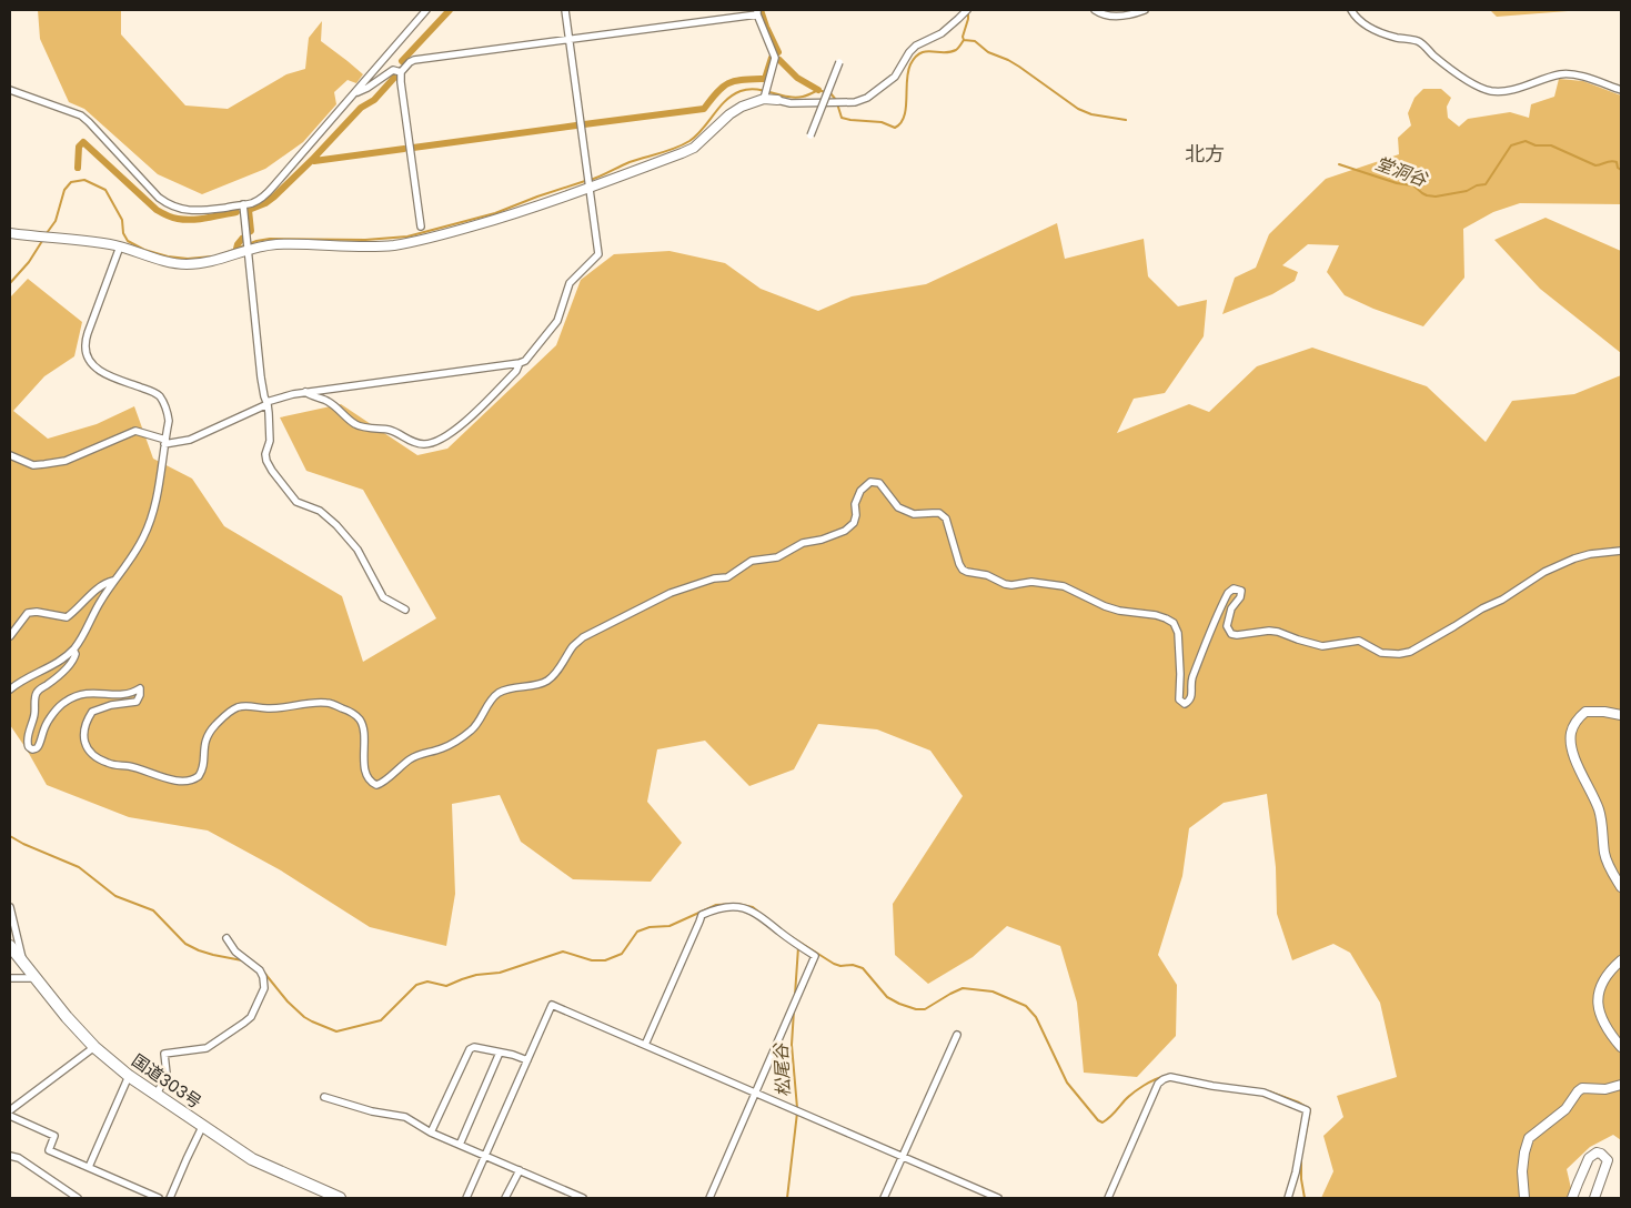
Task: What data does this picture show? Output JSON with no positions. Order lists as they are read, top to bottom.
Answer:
{
  "streets": {
    "highway": ["国道303号"]
  },
  "districts": ["北方"],
  "water": ["堂洞谷", "松尾谷"]
}
